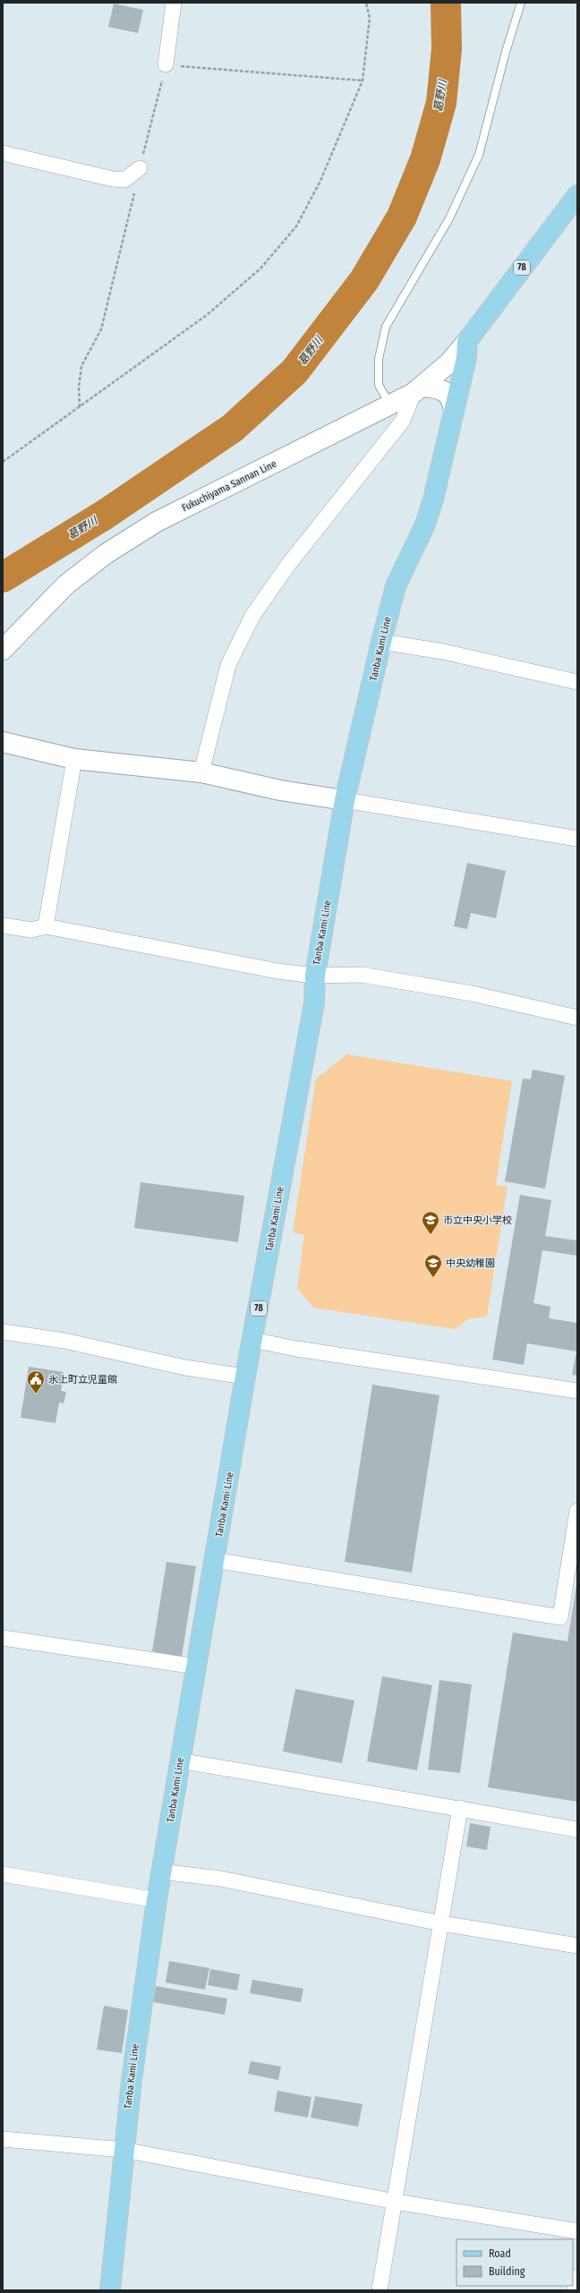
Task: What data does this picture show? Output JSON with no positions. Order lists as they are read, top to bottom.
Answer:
{
  "streets": {
    "main road": ["78", "Fukuchiyama Sannan Line", "Tanba Kami Line"]
  },
  "crossings": [
    ["78", "Fukuchiyama Sannan Line"],
    ["78", "Tanba Kami Line"],
    ["Fukuchiyama Sannan Line", "Tanba Kami Line"]
  ],
  "water": ["葛野川"],
  "places": {
    "school or university": ["市立中央小学校", "中央幼稚園"],
    "public building": ["氷上町立児童館"]
  },
  "legend": ["Road", "Building"]
}
